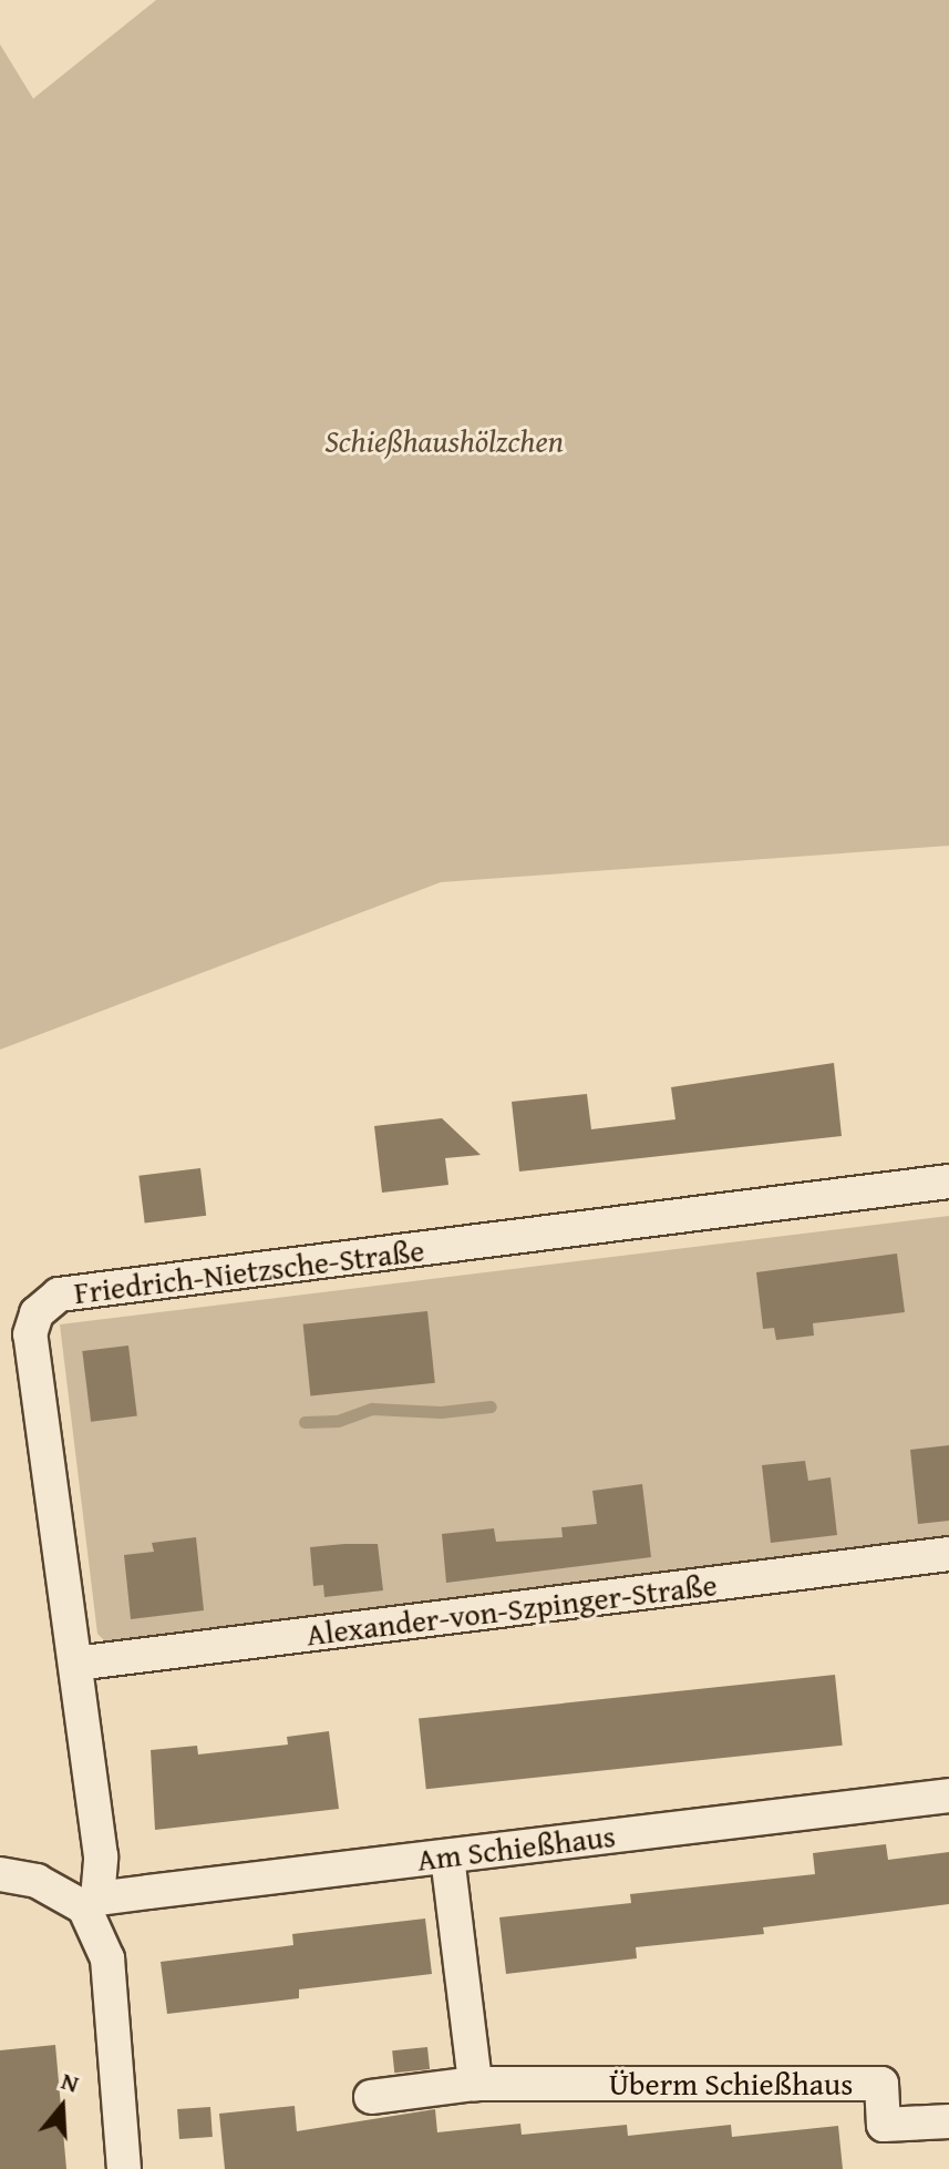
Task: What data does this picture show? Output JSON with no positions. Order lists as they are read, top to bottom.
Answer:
{
  "streets": {
    "street": [
      "Friedrich-Nietzsche-Straße",
      "Alexander-von-Szpinger-Straße",
      "Am Schießhaus",
      "Überm Schießhaus"
    ]
  },
  "crossings": [
    ["Friedrich-Nietzsche-Straße", "Alexander-von-Szpinger-Straße"],
    ["Friedrich-Nietzsche-Straße", "Am Schießhaus"]
  ],
  "parks": ["Schießhaushölzchen"],
  "north": "top"
}
